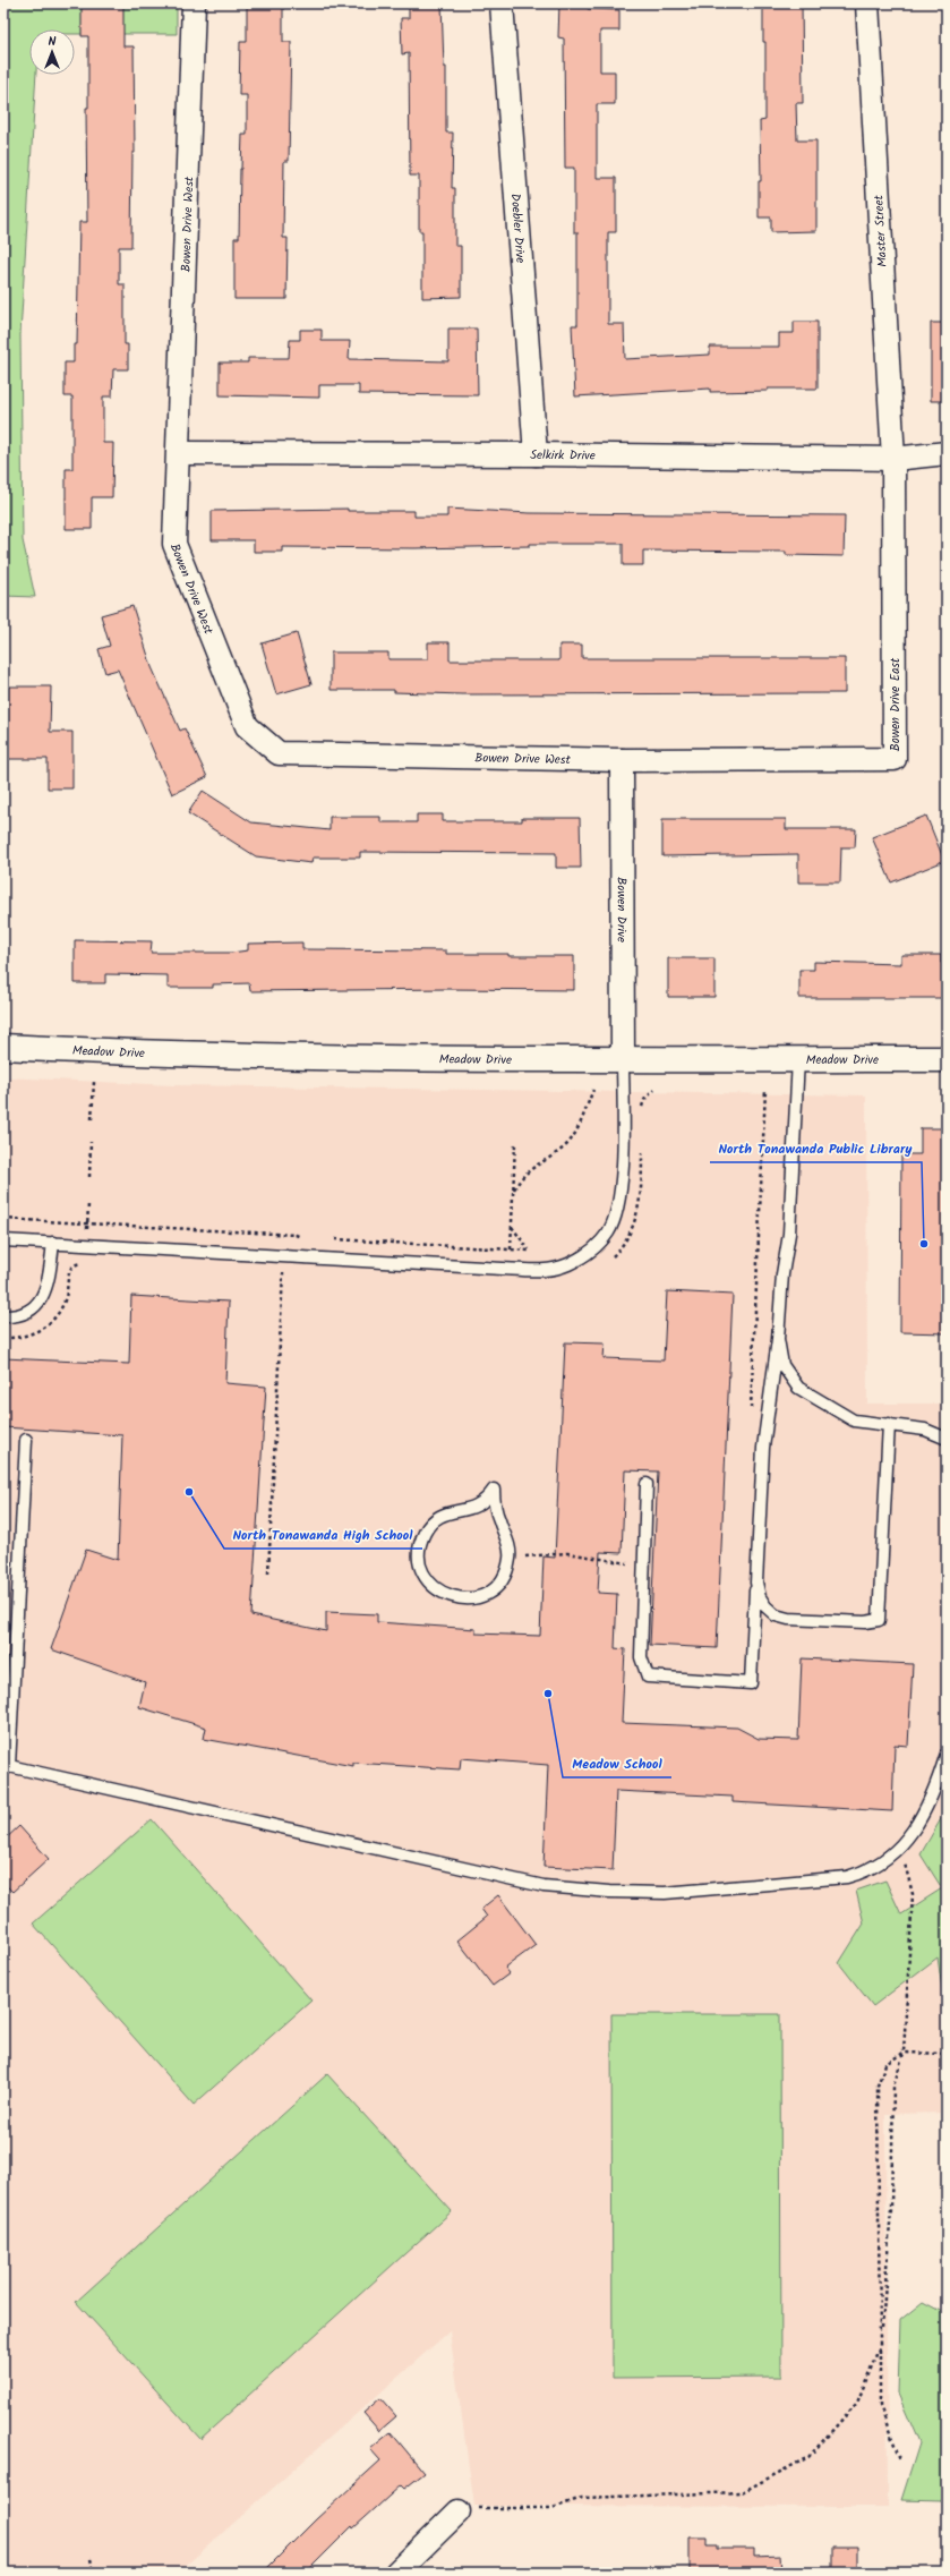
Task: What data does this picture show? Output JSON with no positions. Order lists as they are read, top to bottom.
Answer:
{
  "streets": {
    "street": [
      "Bowen Drive West",
      "Doebler Drive",
      "Master Street",
      "Selkirk Drive",
      "Bowen Drive East",
      "Bowen Drive",
      "Meadow Drive"
    ]
  },
  "crossings": [
    ["Bowen Drive West", "Selkirk Drive"],
    ["Bowen Drive West", "Bowen Drive East"],
    ["Bowen Drive West", "Bowen Drive"],
    ["Doebler Drive", "Selkirk Drive"],
    ["Master Street", "Selkirk Drive"],
    ["Master Street", "Bowen Drive East"],
    ["Selkirk Drive", "Bowen Drive East"],
    ["Bowen Drive East", "Bowen Drive"],
    ["Bowen Drive", "Meadow Drive"]
  ],
  "places": ["North Tonawanda Public Library", "North Tonawanda High School", "Meadow School"],
  "north": "top"
}
